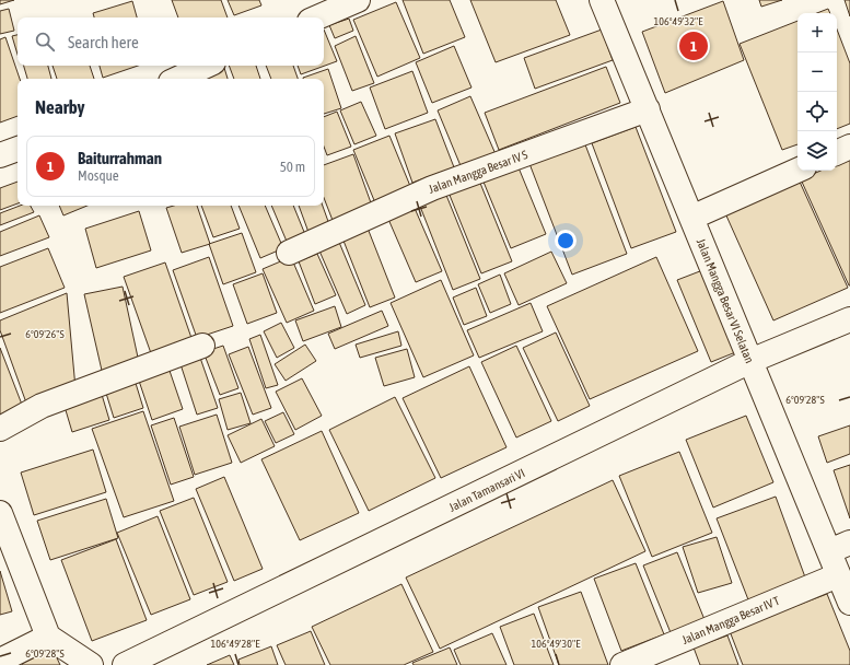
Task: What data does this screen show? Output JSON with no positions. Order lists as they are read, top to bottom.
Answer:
{
  "streets": {
    "street": [
      "Jalan Mangga Besar IV S",
      "Jalan Mangga Besar VI Selatan",
      "Jalan Tamansari VI",
      "Jalan Mangga Besar IV T"
    ]
  },
  "crossings": [
    ["Jalan Mangga Besar IV S", "Jalan Mangga Besar VI Selatan"],
    ["Jalan Mangga Besar VI Selatan", "Jalan Tamansari VI"],
    ["Jalan Mangga Besar VI Selatan", "Jalan Mangga Besar IV T"]
  ],
  "page": {
    "map_buttons": ["+", "−"],
    "search": "Search here",
    "pins": "1",
    "heading": "Nearby",
    "list": [
      {
        "mark": "1",
        "name": "Baiturrahman",
        "note": "Mosque",
        "value": "50 m"
      }
    ]
  },
  "coordinates": [
    "106°49'32\"E",
    "6°09'26\"S",
    "6°09'28\"S",
    "106°49'28\"E",
    "106°49'30\"E"
  ]
}
